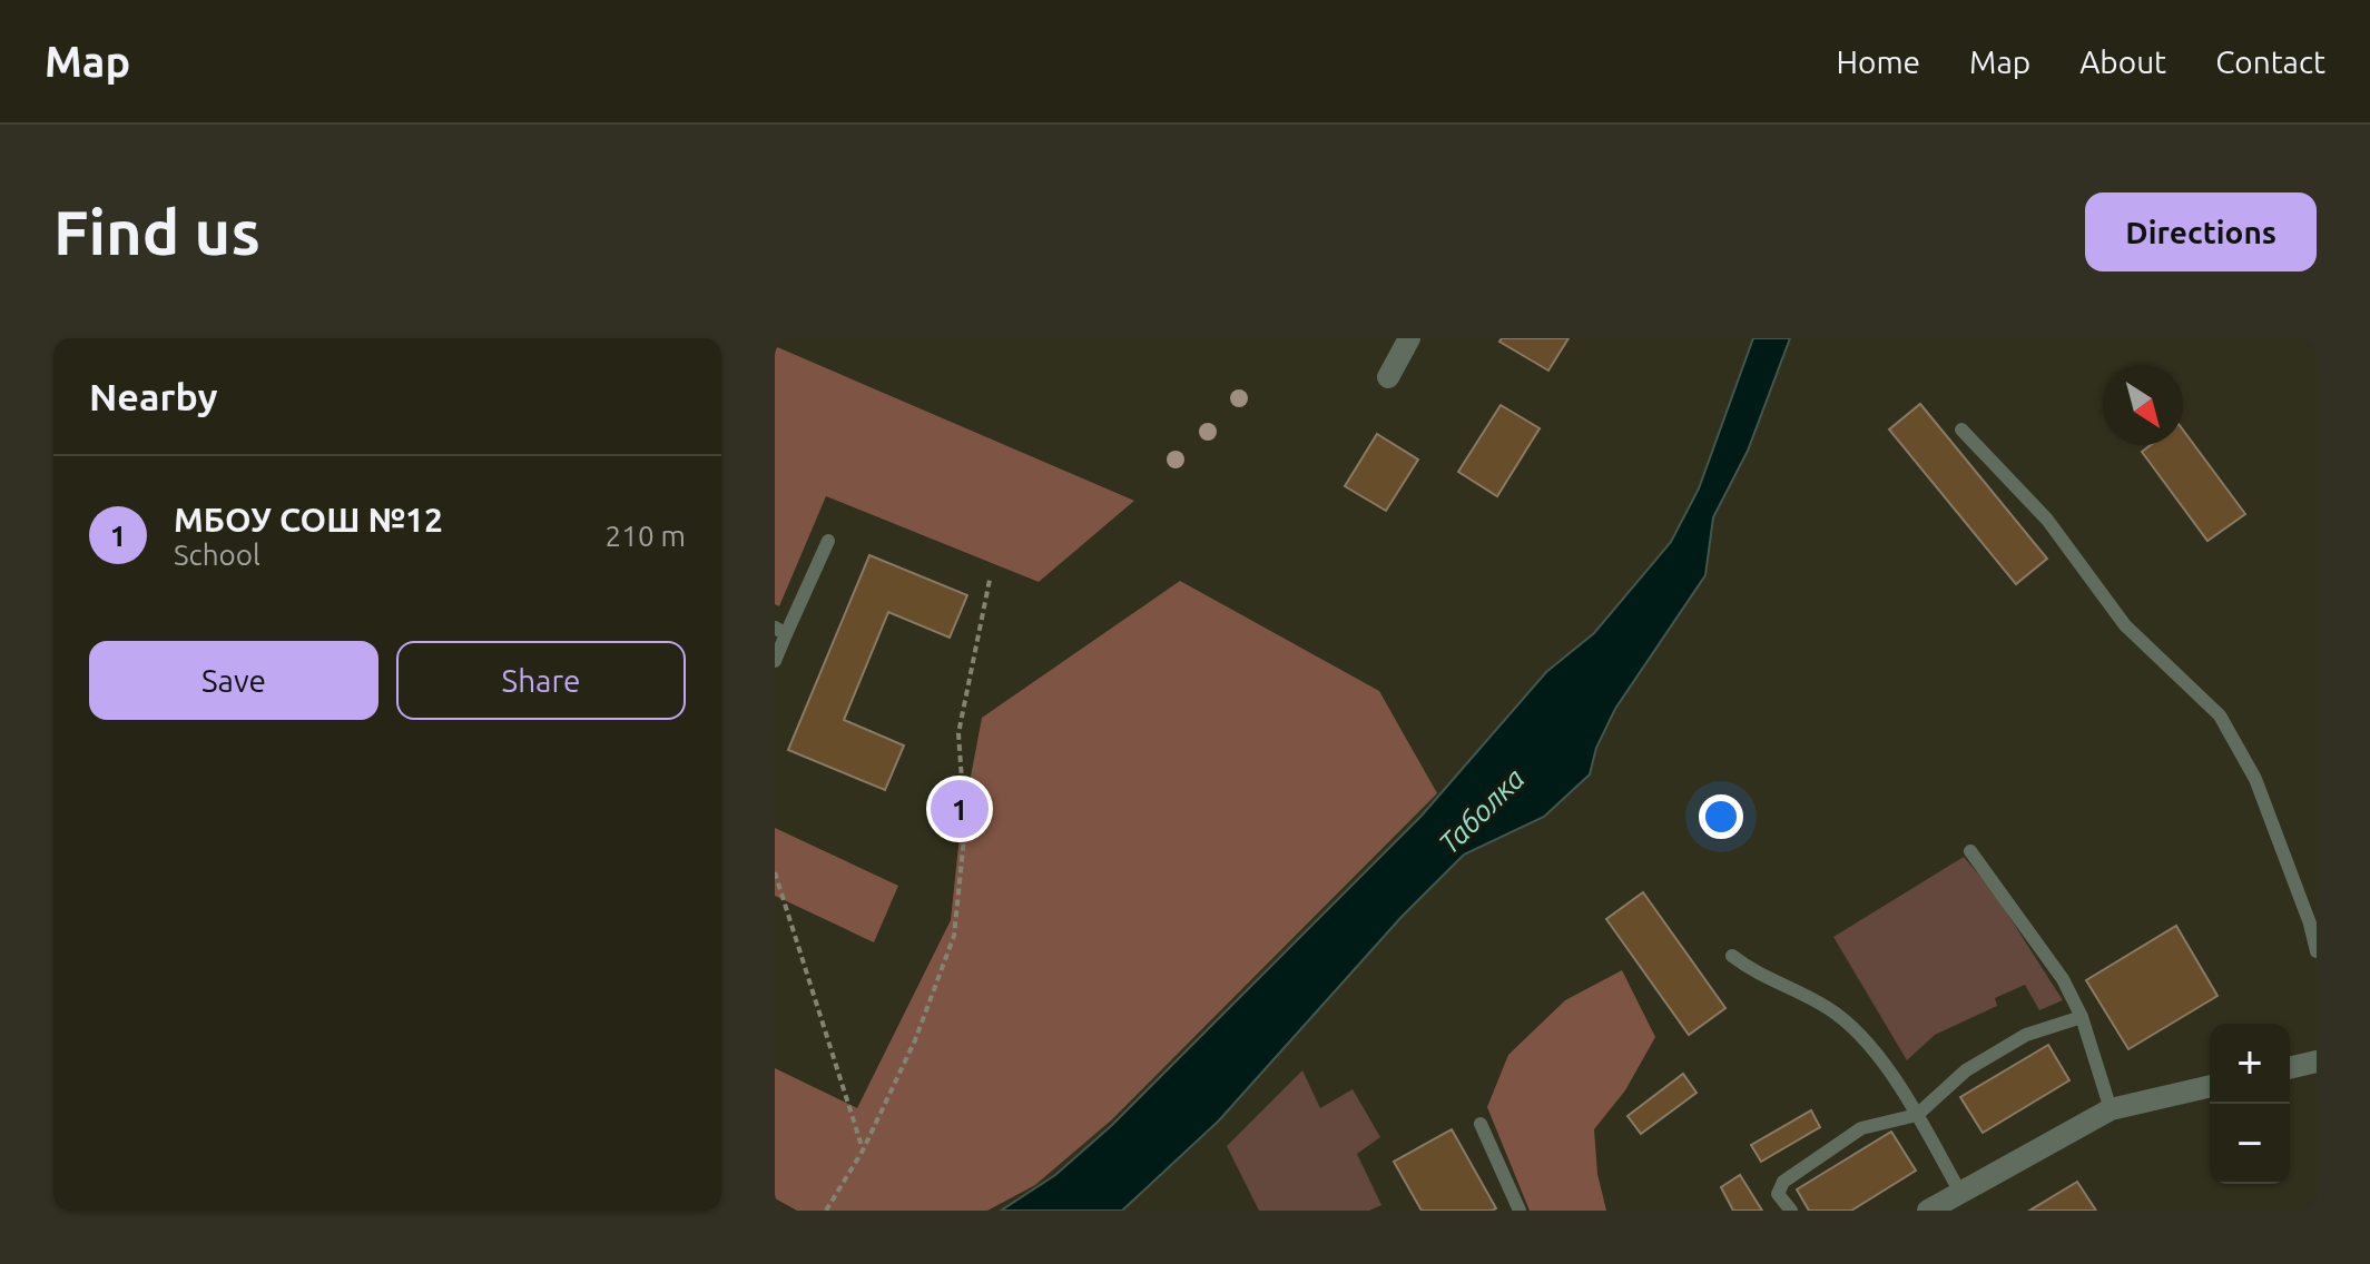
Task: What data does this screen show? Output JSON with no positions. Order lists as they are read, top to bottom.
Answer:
{
  "water": ["Таболка"],
  "north": "bottom right",
  "page": {
    "header": "Map",
    "nav": [
      "Home",
      "Map",
      "About",
      "Contact"
    ],
    "buttons": [
      "Directions",
      ["Save", "Share"]
    ],
    "title": "Find us",
    "heading": "Nearby",
    "list": [
      {
        "mark": "1",
        "name": "МБОУ СОШ №12",
        "note": "School",
        "value": "210 m"
      }
    ],
    "pins": "1",
    "map_buttons": ["+", "−"]
  }
}
